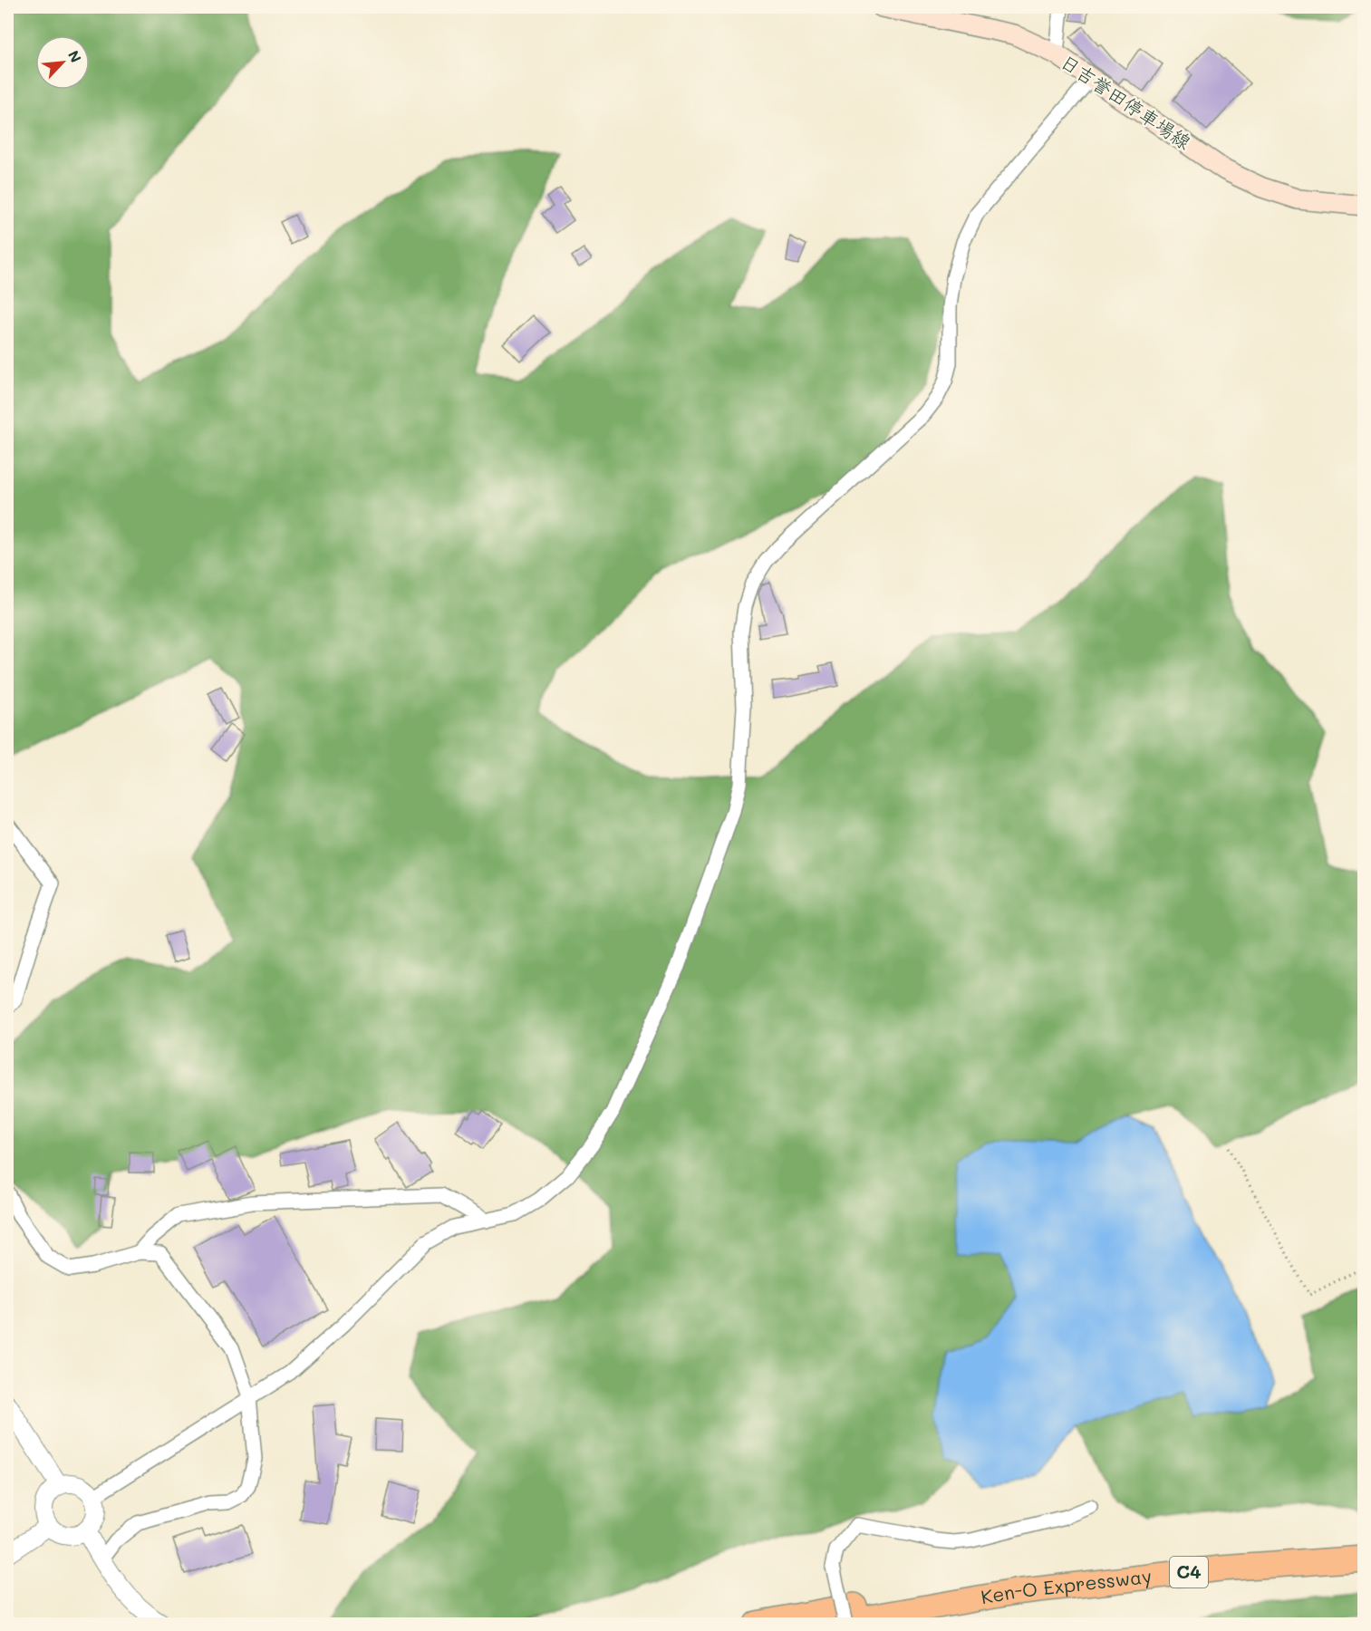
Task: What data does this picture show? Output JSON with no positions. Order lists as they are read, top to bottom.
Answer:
{
  "streets": {
    "highway": ["C4", "Ken-O Expressway"],
    "main road": ["日吉誉田停車場線"]
  },
  "north": "top right"
}
